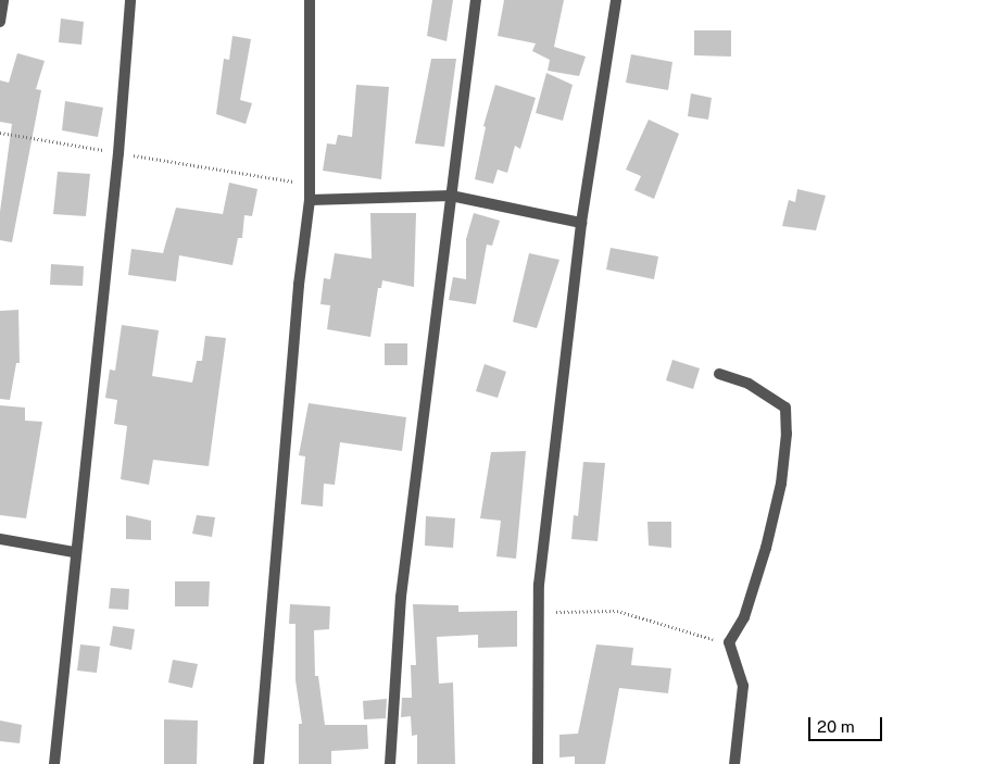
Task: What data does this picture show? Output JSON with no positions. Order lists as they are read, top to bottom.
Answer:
{
  "scale_bar": "20 m"
}
